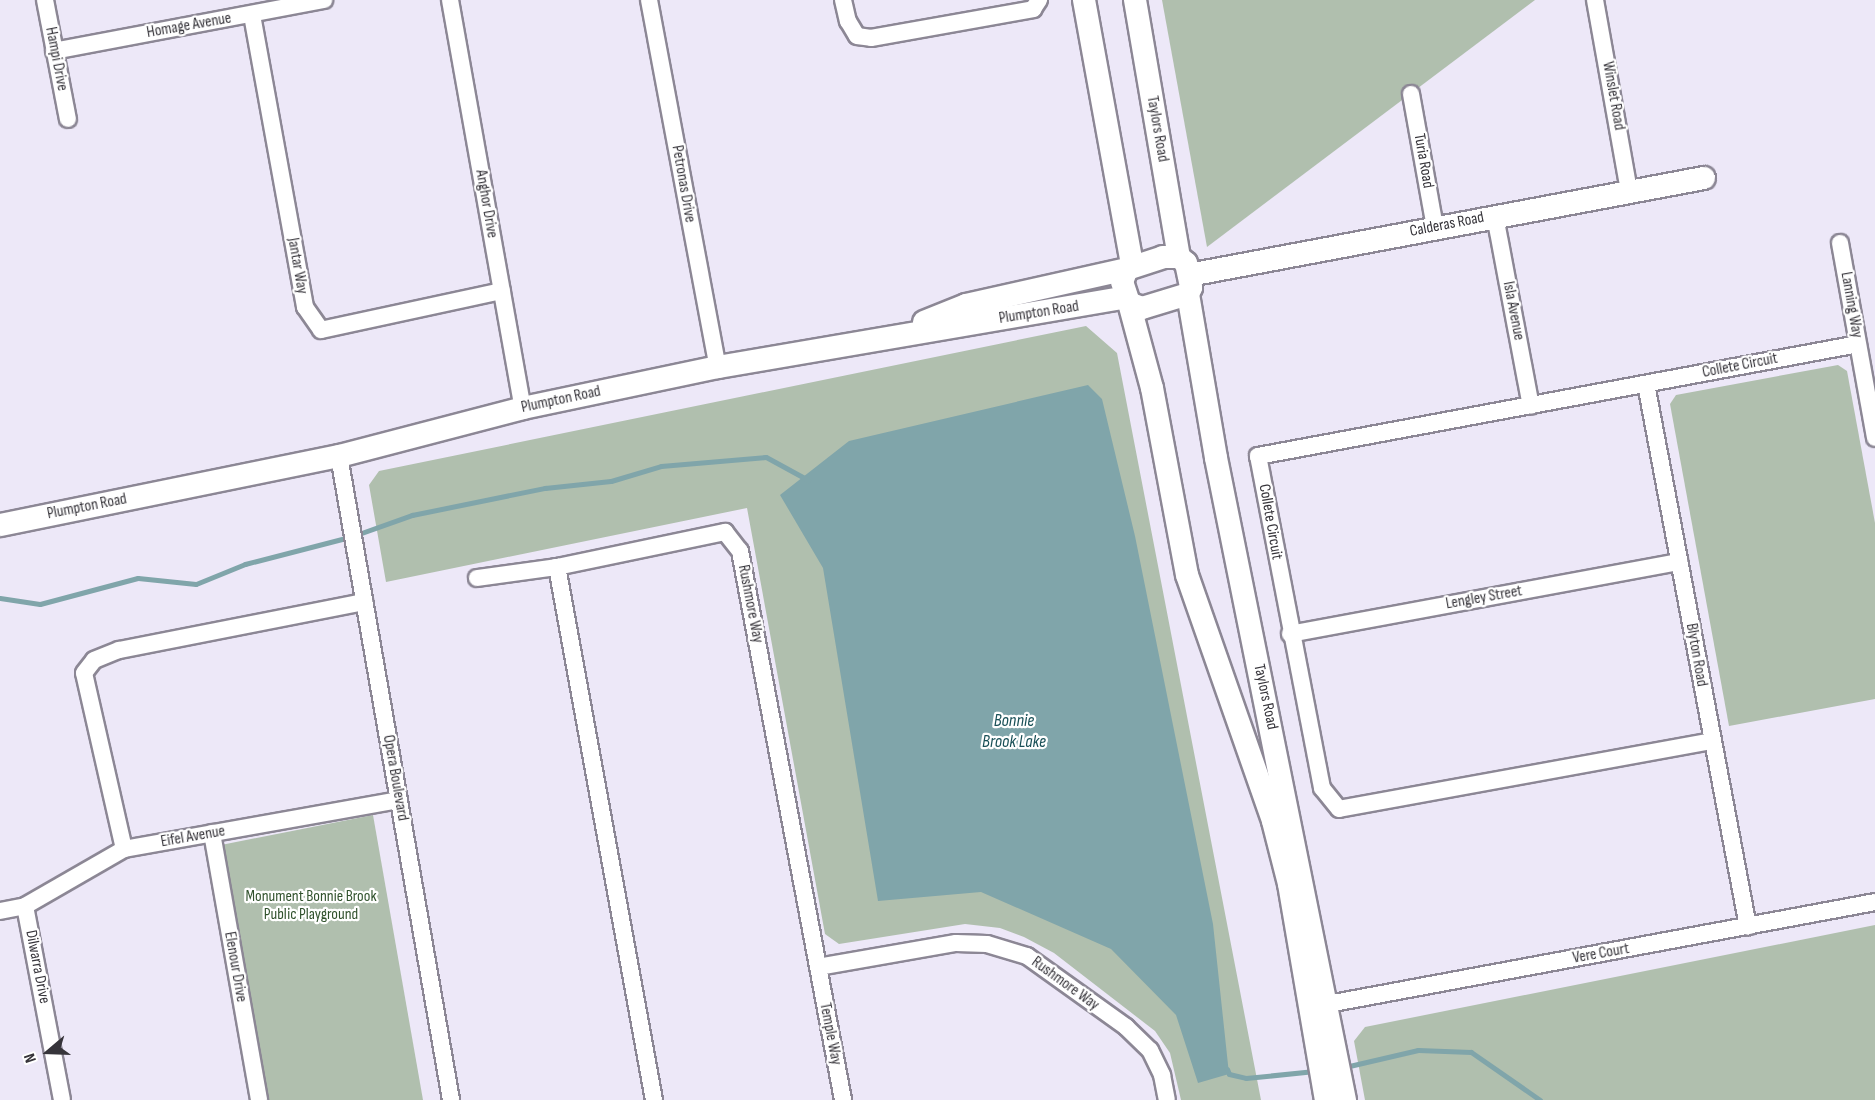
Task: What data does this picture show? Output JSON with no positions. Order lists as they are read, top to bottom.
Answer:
{
  "streets": {
    "street": [
      "Homage Avenue",
      "Hampi Drive",
      "Winslet Road",
      "Taylors Road",
      "Turia Road",
      "Petronas Drive",
      "Anghor Drive",
      "Calderas Road",
      "Jantar Way",
      "Lanning Way",
      "Isla Avenue",
      "Plumpton Road",
      "Collete Circuit",
      "Lengley Street",
      "Rushmore Way",
      "Blyton Road",
      "Opera Boulevard",
      "Eifel Avenue",
      "Vere Court",
      "Dilwarra Drive",
      "Elenour Drive",
      "Temple Way"
    ]
  },
  "crossings": [
    ["Homage Avenue", "Hampi Drive"],
    ["Homage Avenue", "Jantar Way"],
    ["Winslet Road", "Calderas Road"],
    ["Taylors Road", "Calderas Road"],
    ["Taylors Road", "Plumpton Road"],
    ["Taylors Road", "Vere Court"],
    ["Turia Road", "Calderas Road"],
    ["Petronas Drive", "Plumpton Road"],
    ["Anghor Drive", "Jantar Way"],
    ["Anghor Drive", "Plumpton Road"],
    ["Calderas Road", "Isla Avenue"],
    ["Calderas Road", "Plumpton Road"],
    ["Lanning Way", "Collete Circuit"],
    ["Isla Avenue", "Collete Circuit"],
    ["Plumpton Road", "Opera Boulevard"],
    ["Collete Circuit", "Lengley Street"],
    ["Collete Circuit", "Blyton Road"],
    ["Lengley Street", "Blyton Road"],
    ["Rushmore Way", "Temple Way"],
    ["Blyton Road", "Vere Court"],
    ["Opera Boulevard", "Eifel Avenue"],
    ["Eifel Avenue", "Dilwarra Drive"],
    ["Eifel Avenue", "Elenour Drive"]
  ],
  "water": ["Bonnie Brook Lake"],
  "parks": ["Monument Bonnie Brook Public Playground"],
  "north": "left"
}
